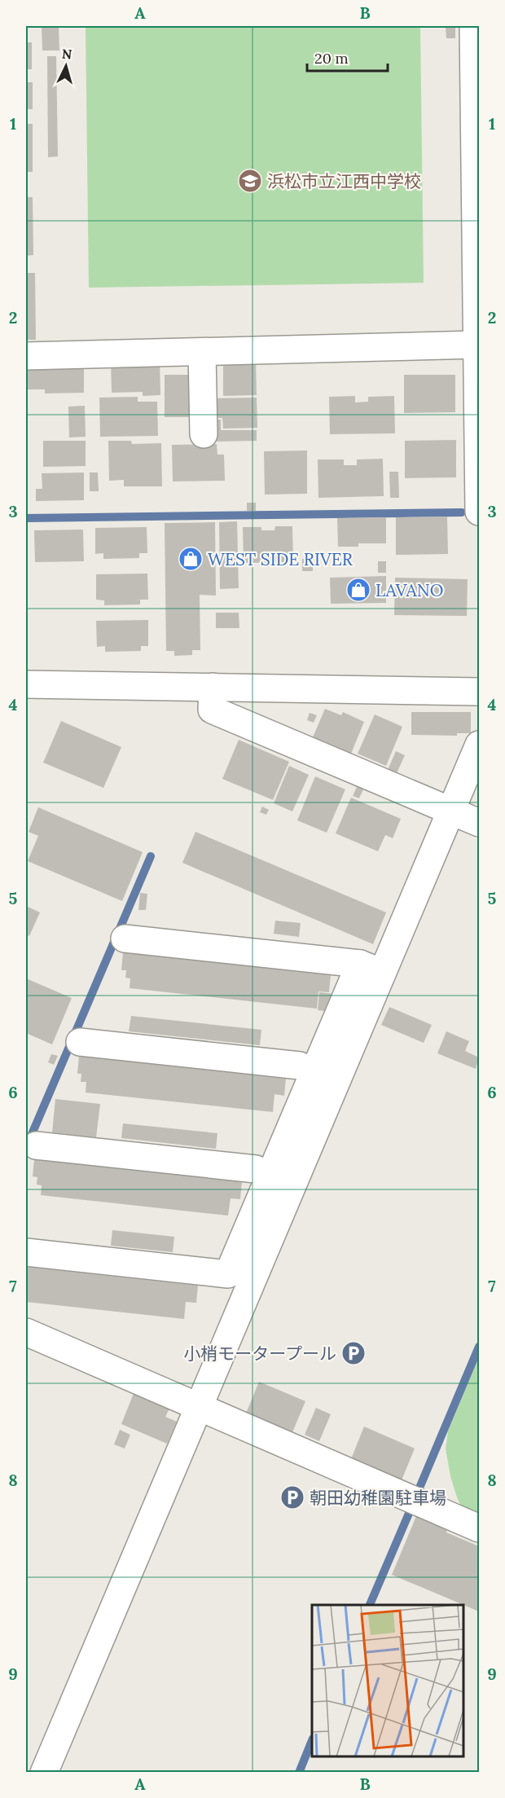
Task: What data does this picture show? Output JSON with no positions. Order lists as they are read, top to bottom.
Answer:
{
  "places": {
    "school or university": ["浜松市立江西中学校"],
    "shop": ["WEST SIDE RIVER", "LAVANO"],
    "parking": ["小梢モータープール", "朝田幼稚園駐車場"]
  },
  "scale_bar": "20 m",
  "north": "top",
  "grid": {
    "columns": ["A", "B"],
    "rows": [
      "1",
      "2",
      "3",
      "4",
      "5",
      "6",
      "7",
      "8",
      "9"
    ]
  }
}
